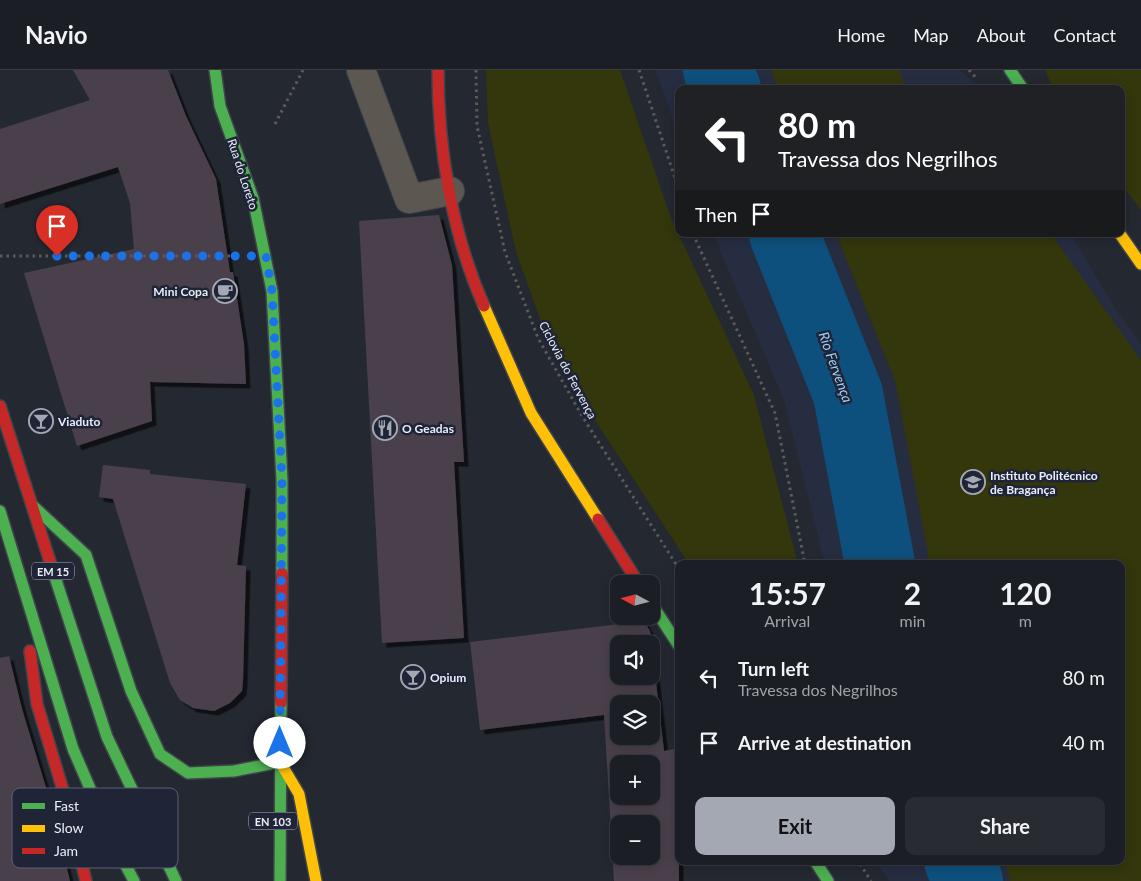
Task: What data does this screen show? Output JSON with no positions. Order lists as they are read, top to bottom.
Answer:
{
  "streets": {
    "main road": ["Rua do Loreto", "EM 15", "EN 103"],
    "path": ["Ciclovia do Fervença"]
  },
  "crossings": [
    ["Rua do Loreto", "EN 103"]
  ],
  "water": ["Rio Fervença"],
  "places": {
    "cafe": ["Mini Copa"],
    "bar": ["Viaduto", "Opium"],
    "restaurant": ["O Geadas"],
    "school or university": ["Instituto Politécnico de Bragança"]
  },
  "legend": ["Fast", "Slow", "Jam"],
  "north": "left",
  "page": {
    "header": "Navio",
    "nav": [
      "Home",
      "Map",
      "About",
      "Contact"
    ],
    "turn": ["80 m", "Travessa dos Negrilhos"],
    "then": "Then",
    "eta": [
      "15:57",
      "Arrival",
      "2",
      "min",
      "120",
      "m"
    ],
    "map_buttons": ["+", "−"],
    "list": [
      {
        "name": "Turn left",
        "note": "Travessa dos Negrilhos",
        "value": "80 m"
      },
      {
        "name": "Arrive at destination",
        "value": "40 m"
      }
    ],
    "buttons": ["Exit", "Share"]
  }
}
